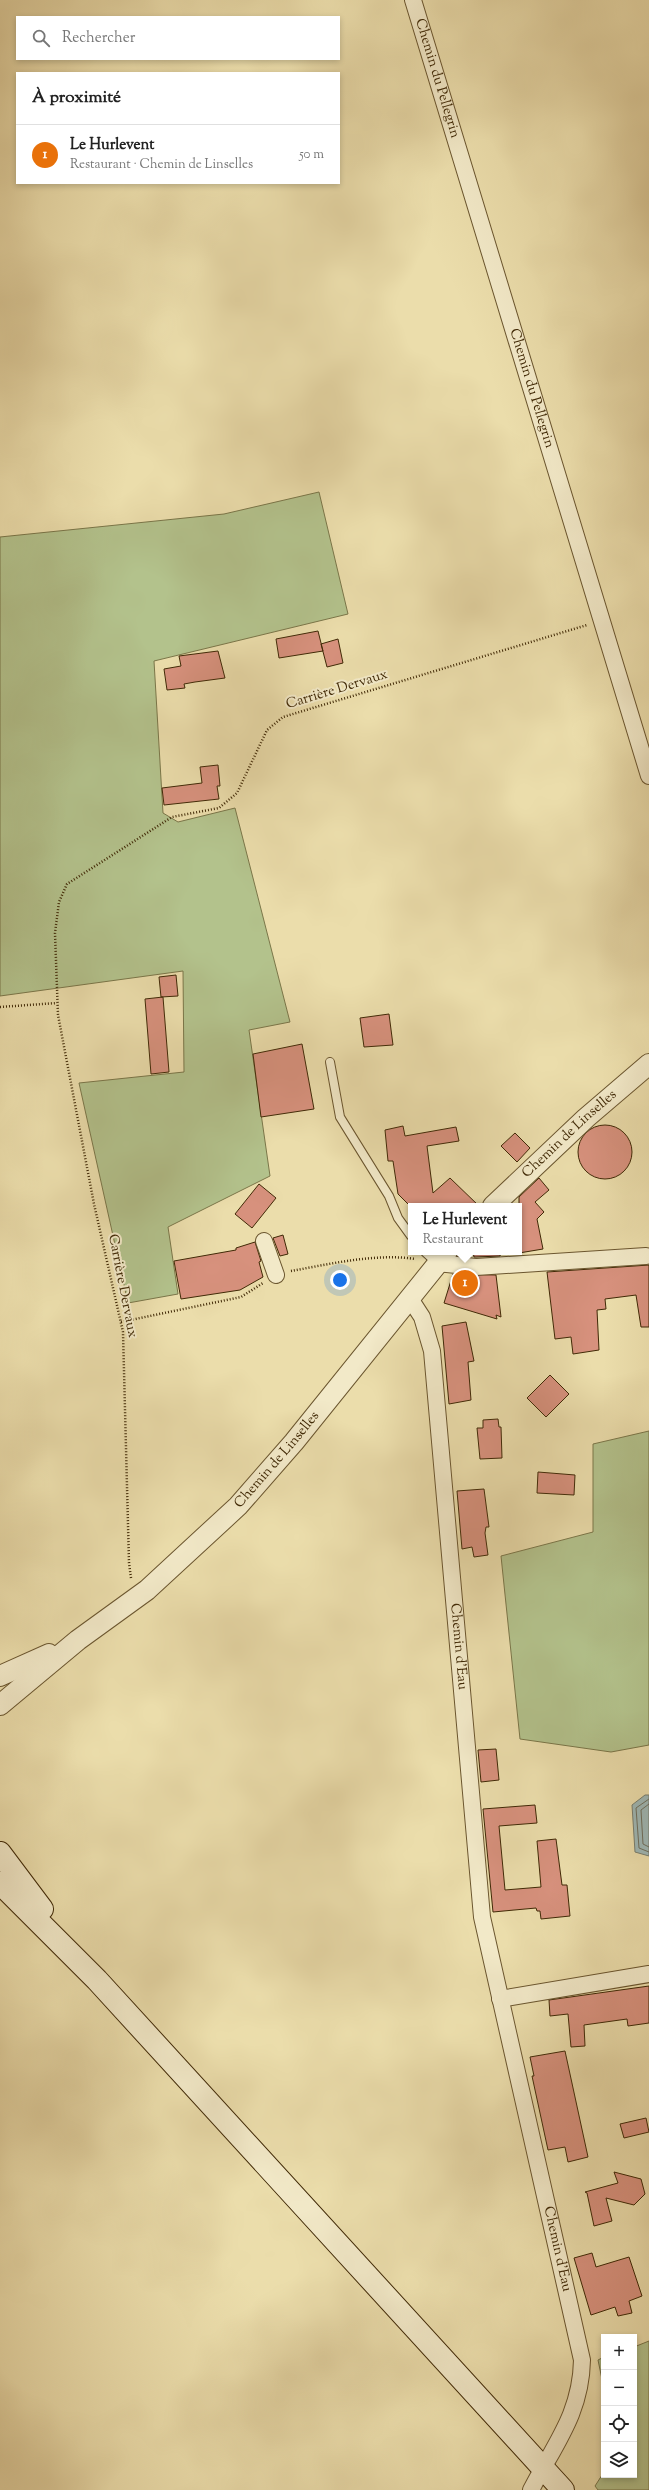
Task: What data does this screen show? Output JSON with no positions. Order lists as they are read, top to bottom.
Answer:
{
  "streets": {
    "street": ["Chemin du Pellegrin", "Chemin de Linselles", "Chemin d'Eau"],
    "path": ["Carrière Dervaux"]
  },
  "crossings": [
    ["Chemin du Pellegrin", "Carrière Dervaux"],
    ["Carrière Dervaux", "Chemin de Linselles"],
    ["Chemin de Linselles", "Chemin d'Eau"]
  ],
  "page": {
    "search": "Rechercher",
    "heading": "À proximité",
    "list": [
      {
        "mark": "1",
        "name": "Le Hurlevent",
        "note": "Restaurant · Chemin de Linselles",
        "value": "50 m"
      }
    ],
    "popup": ["Le Hurlevent", "Restaurant"],
    "pins": "1",
    "map_buttons": ["+", "−"]
  }
}
